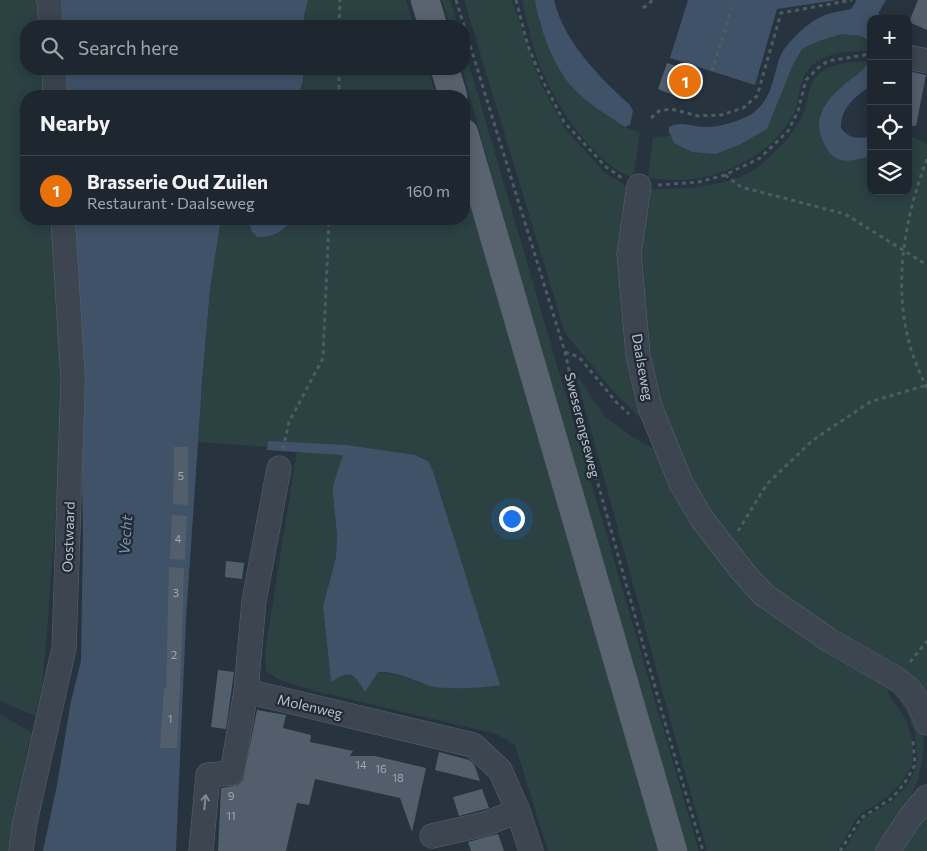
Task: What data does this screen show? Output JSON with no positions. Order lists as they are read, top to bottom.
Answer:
{
  "streets": {
    "street": ["Daalseweg", "Oostwaard", "Molenweg"],
    "path": ["Sweserengseweg"]
  },
  "water": ["Vecht"],
  "house_numbers": [
    "5",
    "4",
    "3",
    "2",
    "1",
    "14",
    "16",
    "18",
    "9",
    "11"
  ],
  "page": {
    "map_buttons": ["+", "−"],
    "search": "Search here",
    "pins": "1",
    "heading": "Nearby",
    "list": [
      {
        "mark": "1",
        "name": "Brasserie Oud Zuilen",
        "note": "Restaurant · Daalseweg",
        "value": "160 m"
      }
    ]
  }
}
